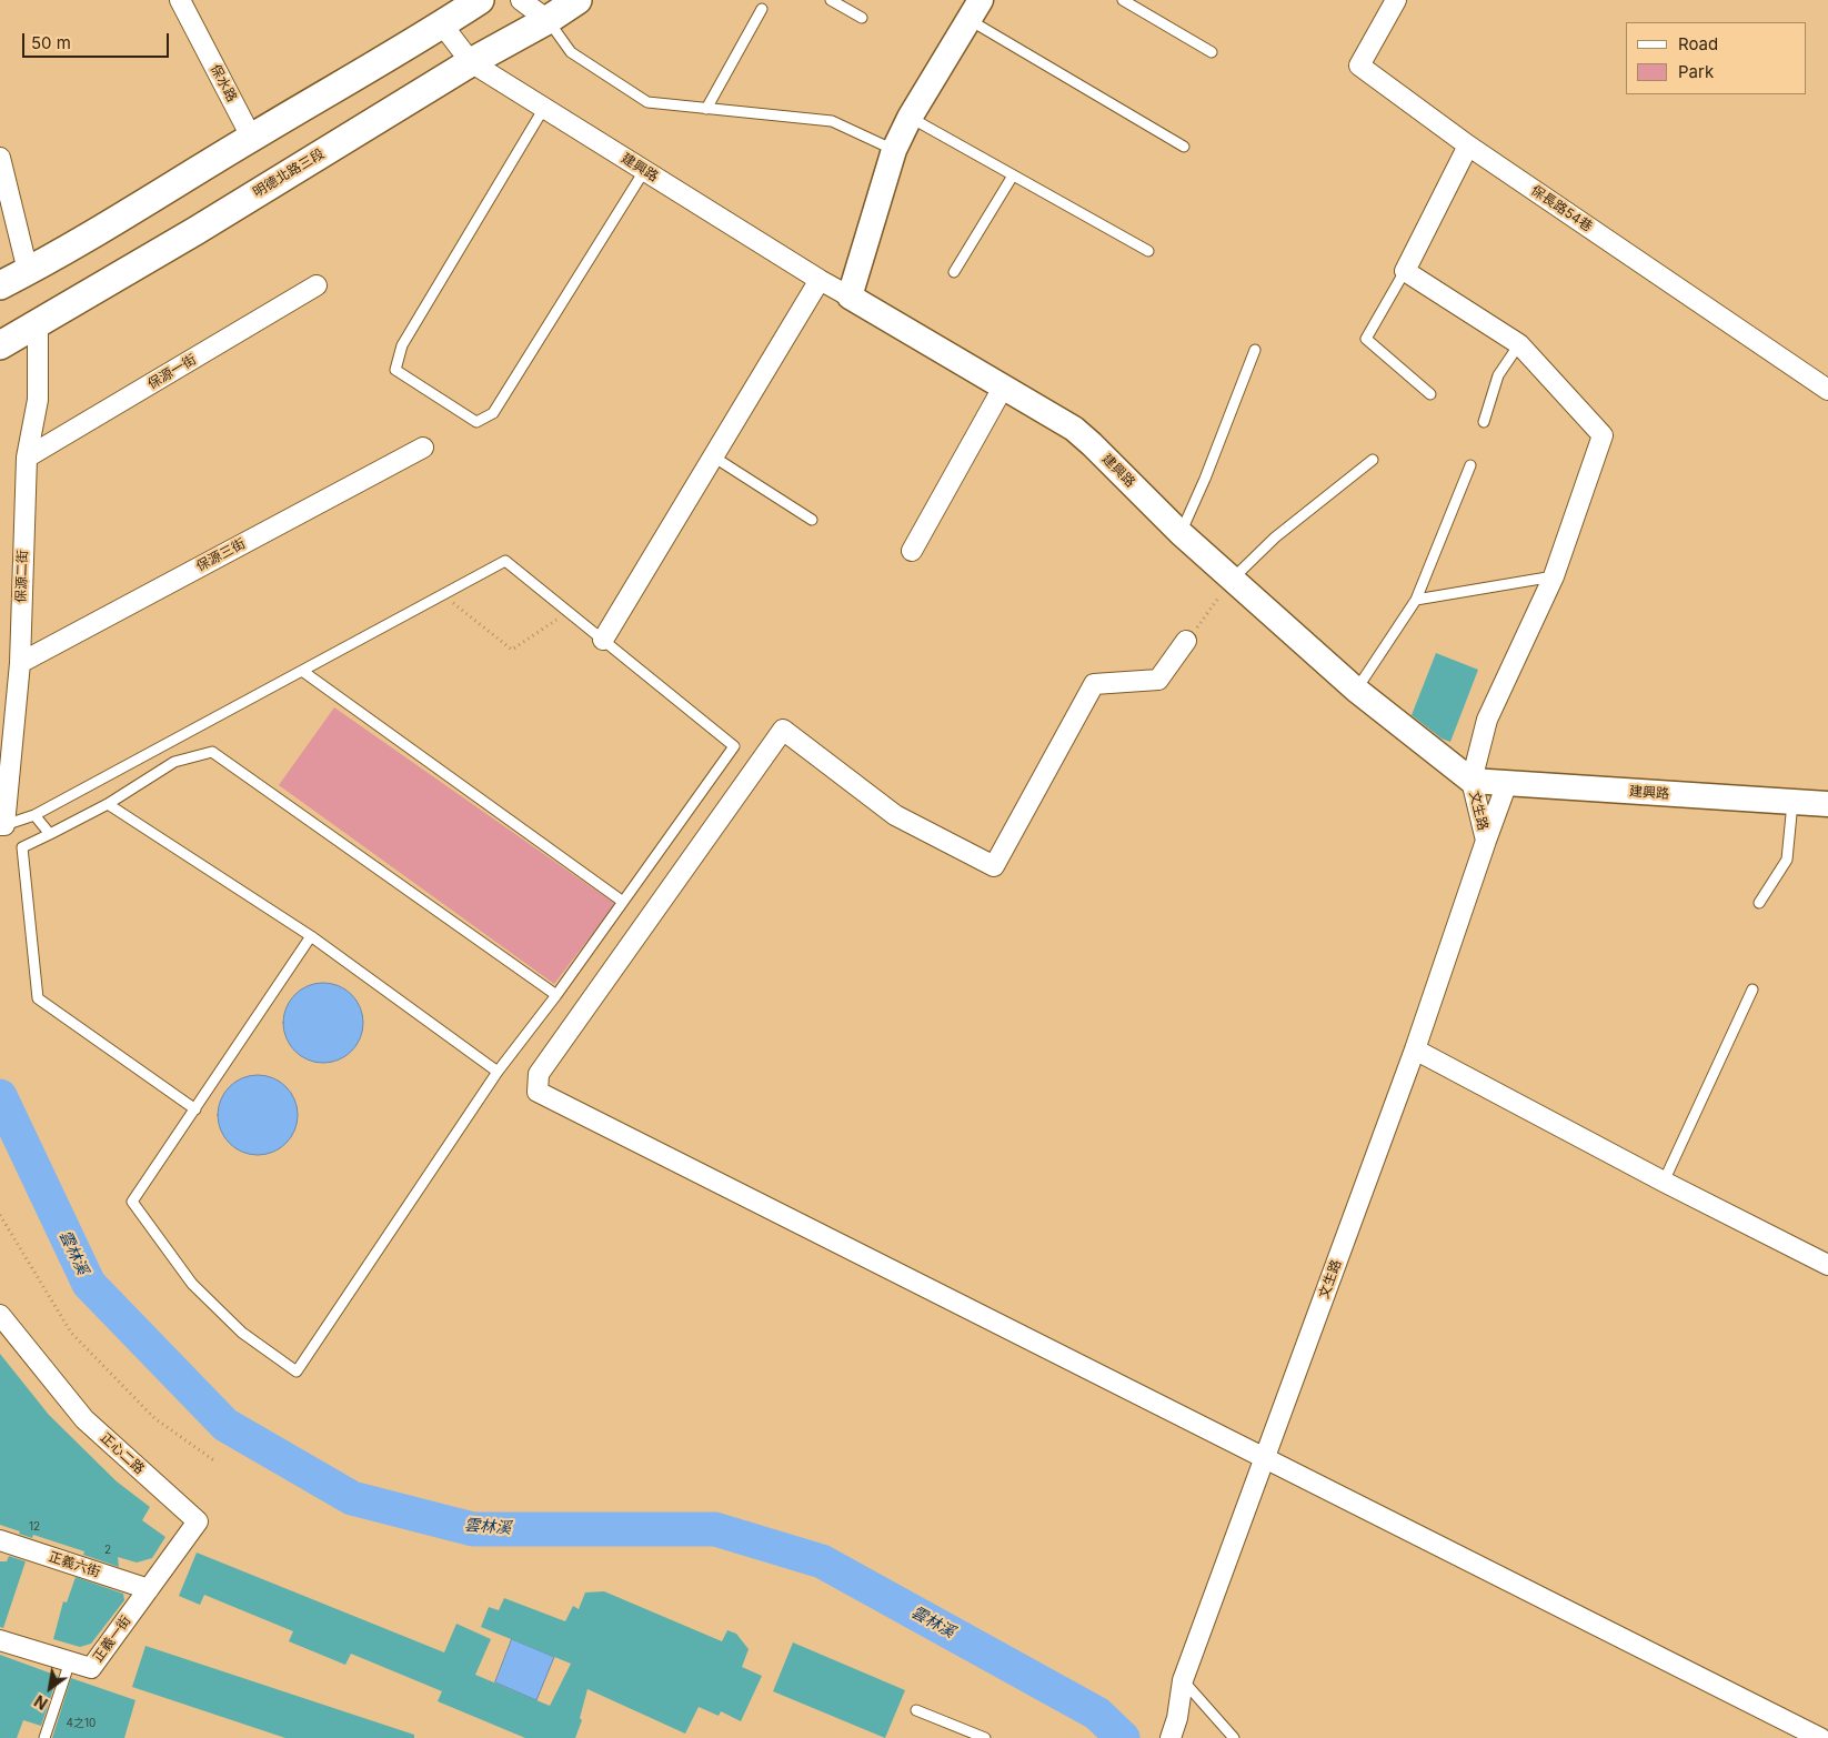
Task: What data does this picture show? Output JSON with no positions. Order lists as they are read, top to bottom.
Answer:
{
  "streets": {
    "main road": ["明德北路三段"],
    "street": [
      "保水路",
      "建興路",
      "保長路54巷",
      "保源一街",
      "保源三街",
      "保源二街",
      "文生路",
      "正心二路",
      "正義六街",
      "正義一街"
    ]
  },
  "crossings": [
    ["建興路", "明德北路三段"],
    ["建興路", "文生路"],
    ["明德北路三段", "保源二街"],
    ["保源一街", "保源二街"],
    ["保源三街", "保源二街"],
    ["正心二路", "正義六街"],
    ["正心二路", "正義一街"],
    ["正義六街", "正義一街"]
  ],
  "water": ["雲林溪"],
  "house_numbers": ["12", "2", "4之10"],
  "legend": ["Road", "Park"],
  "scale_bar": "50 m",
  "north": "bottom left"
}
